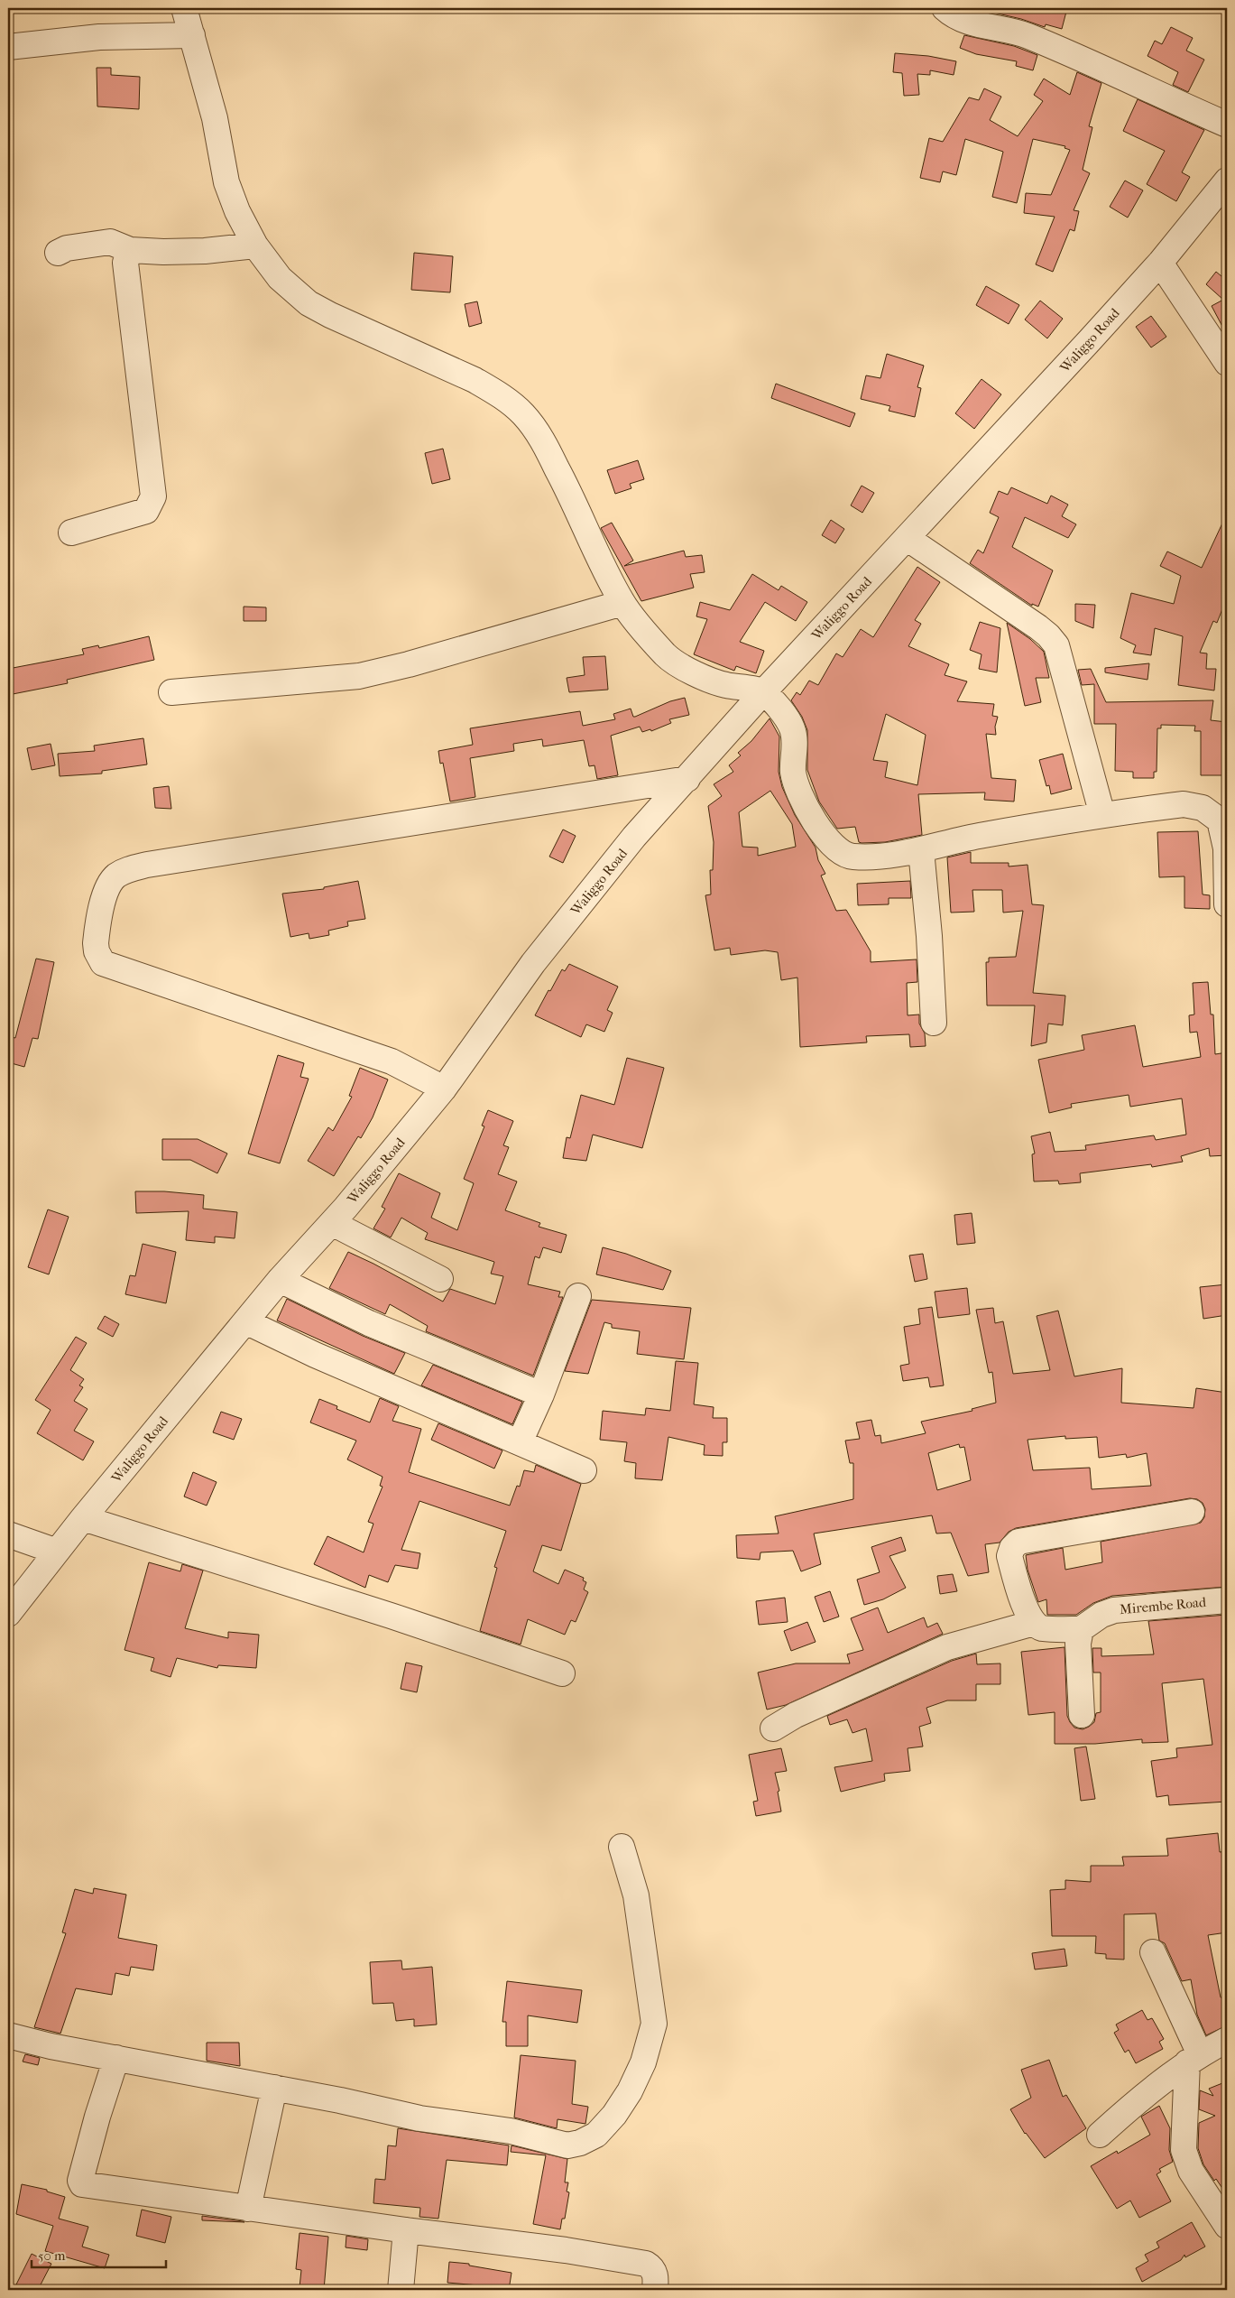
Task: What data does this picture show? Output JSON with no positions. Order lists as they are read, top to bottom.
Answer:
{
  "streets": {
    "street": ["Waliggo Road", "Mirembe Road"]
  },
  "scale_bar": "50 m"
}
